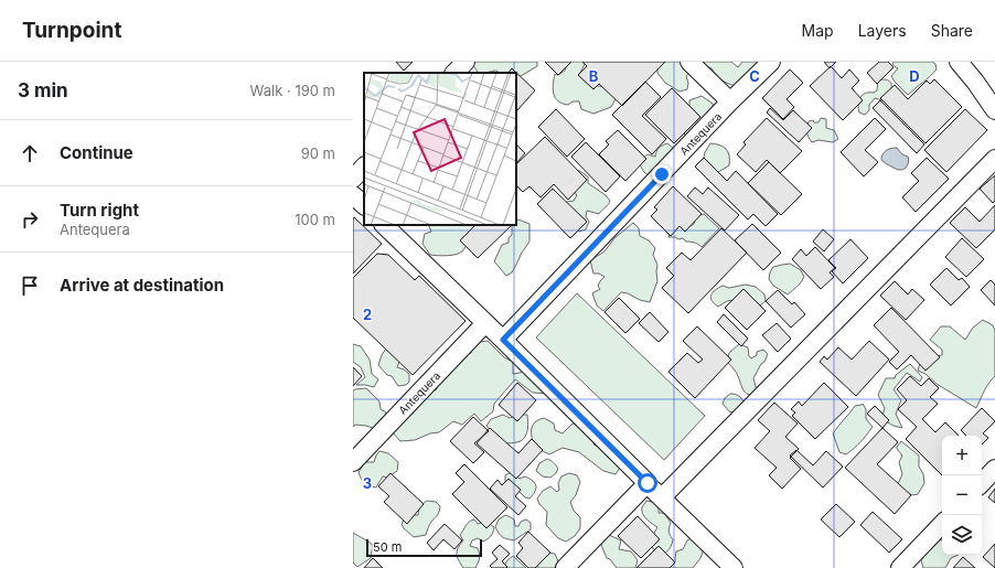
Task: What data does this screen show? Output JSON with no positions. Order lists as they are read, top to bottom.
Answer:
{
  "streets": {
    "street": ["Antequera"]
  },
  "scale_bar": "50 m",
  "page": {
    "header": "Turnpoint",
    "nav": ["Map", "Layers", "Share"],
    "heading": ["3 min", "Walk · 190 m"],
    "list": [
      ["Continue", "90 m"],
      ["Turn right", "Antequera", "100 m"],
      "Arrive at destination"
    ],
    "map_buttons": ["+", "−"],
    "scale": "50 m"
  },
  "grid": {
    "columns": ["B", "C", "D"],
    "rows": ["2", "3"]
  }
}
